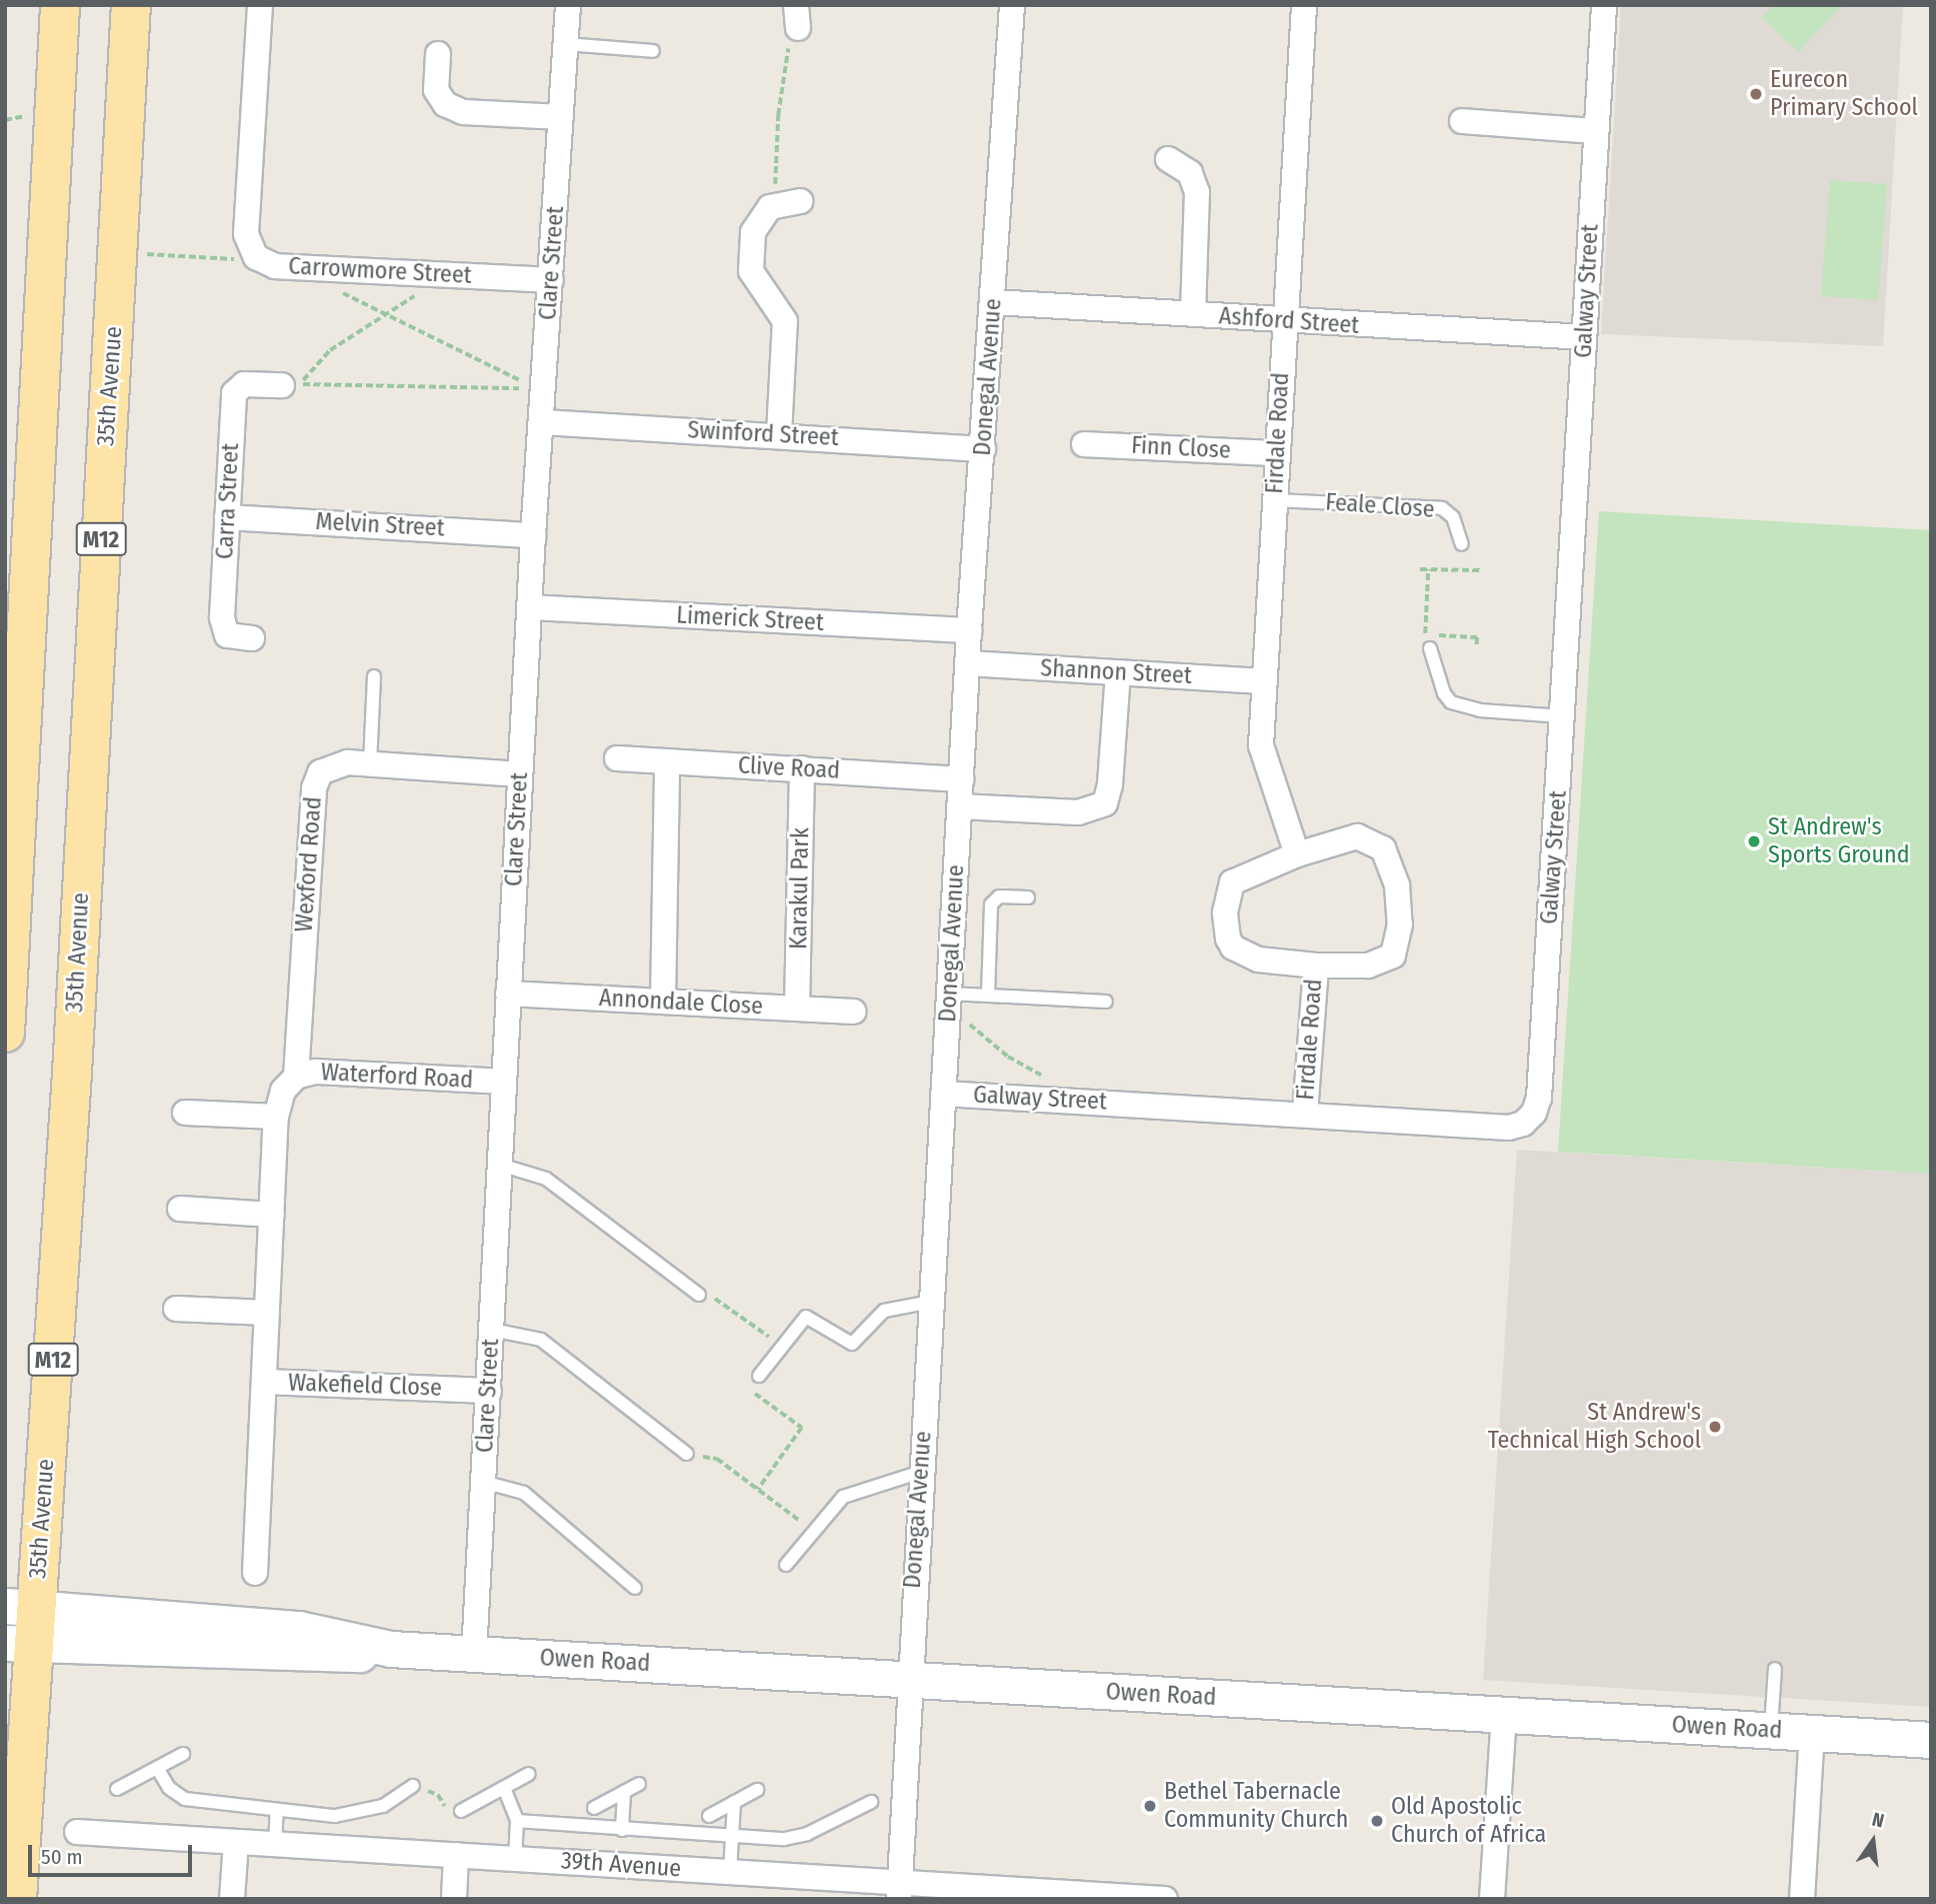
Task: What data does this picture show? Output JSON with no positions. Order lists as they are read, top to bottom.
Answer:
{
  "streets": {
    "main road": ["35th Avenue", "M12"],
    "street": [
      "Clare Street",
      "Carrowmore Street",
      "Galway Street",
      "Ashford Street",
      "Donegal Avenue",
      "Firdale Road",
      "Swinford Street",
      "Finn Close",
      "Carra Street",
      "Melvin Street",
      "Limerick Street",
      "Shannon Street",
      "Clive Road",
      "Wexford Road",
      "Karakul Park",
      "Annondale Close",
      "Waterford Road",
      "Wakefield Close",
      "Owen Road",
      "39th Avenue"
    ],
    "lane": ["Feale Close"]
  },
  "crossings": [
    ["Clare Street", "Carrowmore Street"],
    ["Clare Street", "Swinford Street"],
    ["Clare Street", "Melvin Street"],
    ["Clare Street", "Limerick Street"],
    ["Clare Street", "Wexford Road"],
    ["Clare Street", "Annondale Close"],
    ["Clare Street", "Waterford Road"],
    ["Clare Street", "Wakefield Close"],
    ["Clare Street", "Owen Road"],
    ["Galway Street", "Ashford Street"],
    ["Galway Street", "Donegal Avenue"],
    ["Galway Street", "Firdale Road"],
    ["Ashford Street", "Donegal Avenue"],
    ["Ashford Street", "Firdale Road"],
    ["Donegal Avenue", "Swinford Street"],
    ["Donegal Avenue", "Limerick Street"],
    ["Donegal Avenue", "Shannon Street"],
    ["Donegal Avenue", "Clive Road"],
    ["Donegal Avenue", "Owen Road"],
    ["Donegal Avenue", "39th Avenue"],
    ["35th Avenue", "Owen Road"],
    ["Firdale Road", "Finn Close"],
    ["Firdale Road", "Feale Close"],
    ["Firdale Road", "Shannon Street"],
    ["Carra Street", "Melvin Street"],
    ["Clive Road", "Karakul Park"],
    ["Wexford Road", "Waterford Road"],
    ["Karakul Park", "Annondale Close"],
    ["Waterford Road", "Wakefield Close"]
  ],
  "places": [
    "Eurecon Primary School",
    "St Andrew's Sports Ground",
    "St Andrew's Technical High School",
    "Bethel Tabernacle Community Church",
    "Old Apostolic Church of Africa"
  ],
  "scale_bar": "50 m",
  "north": "top"
}
